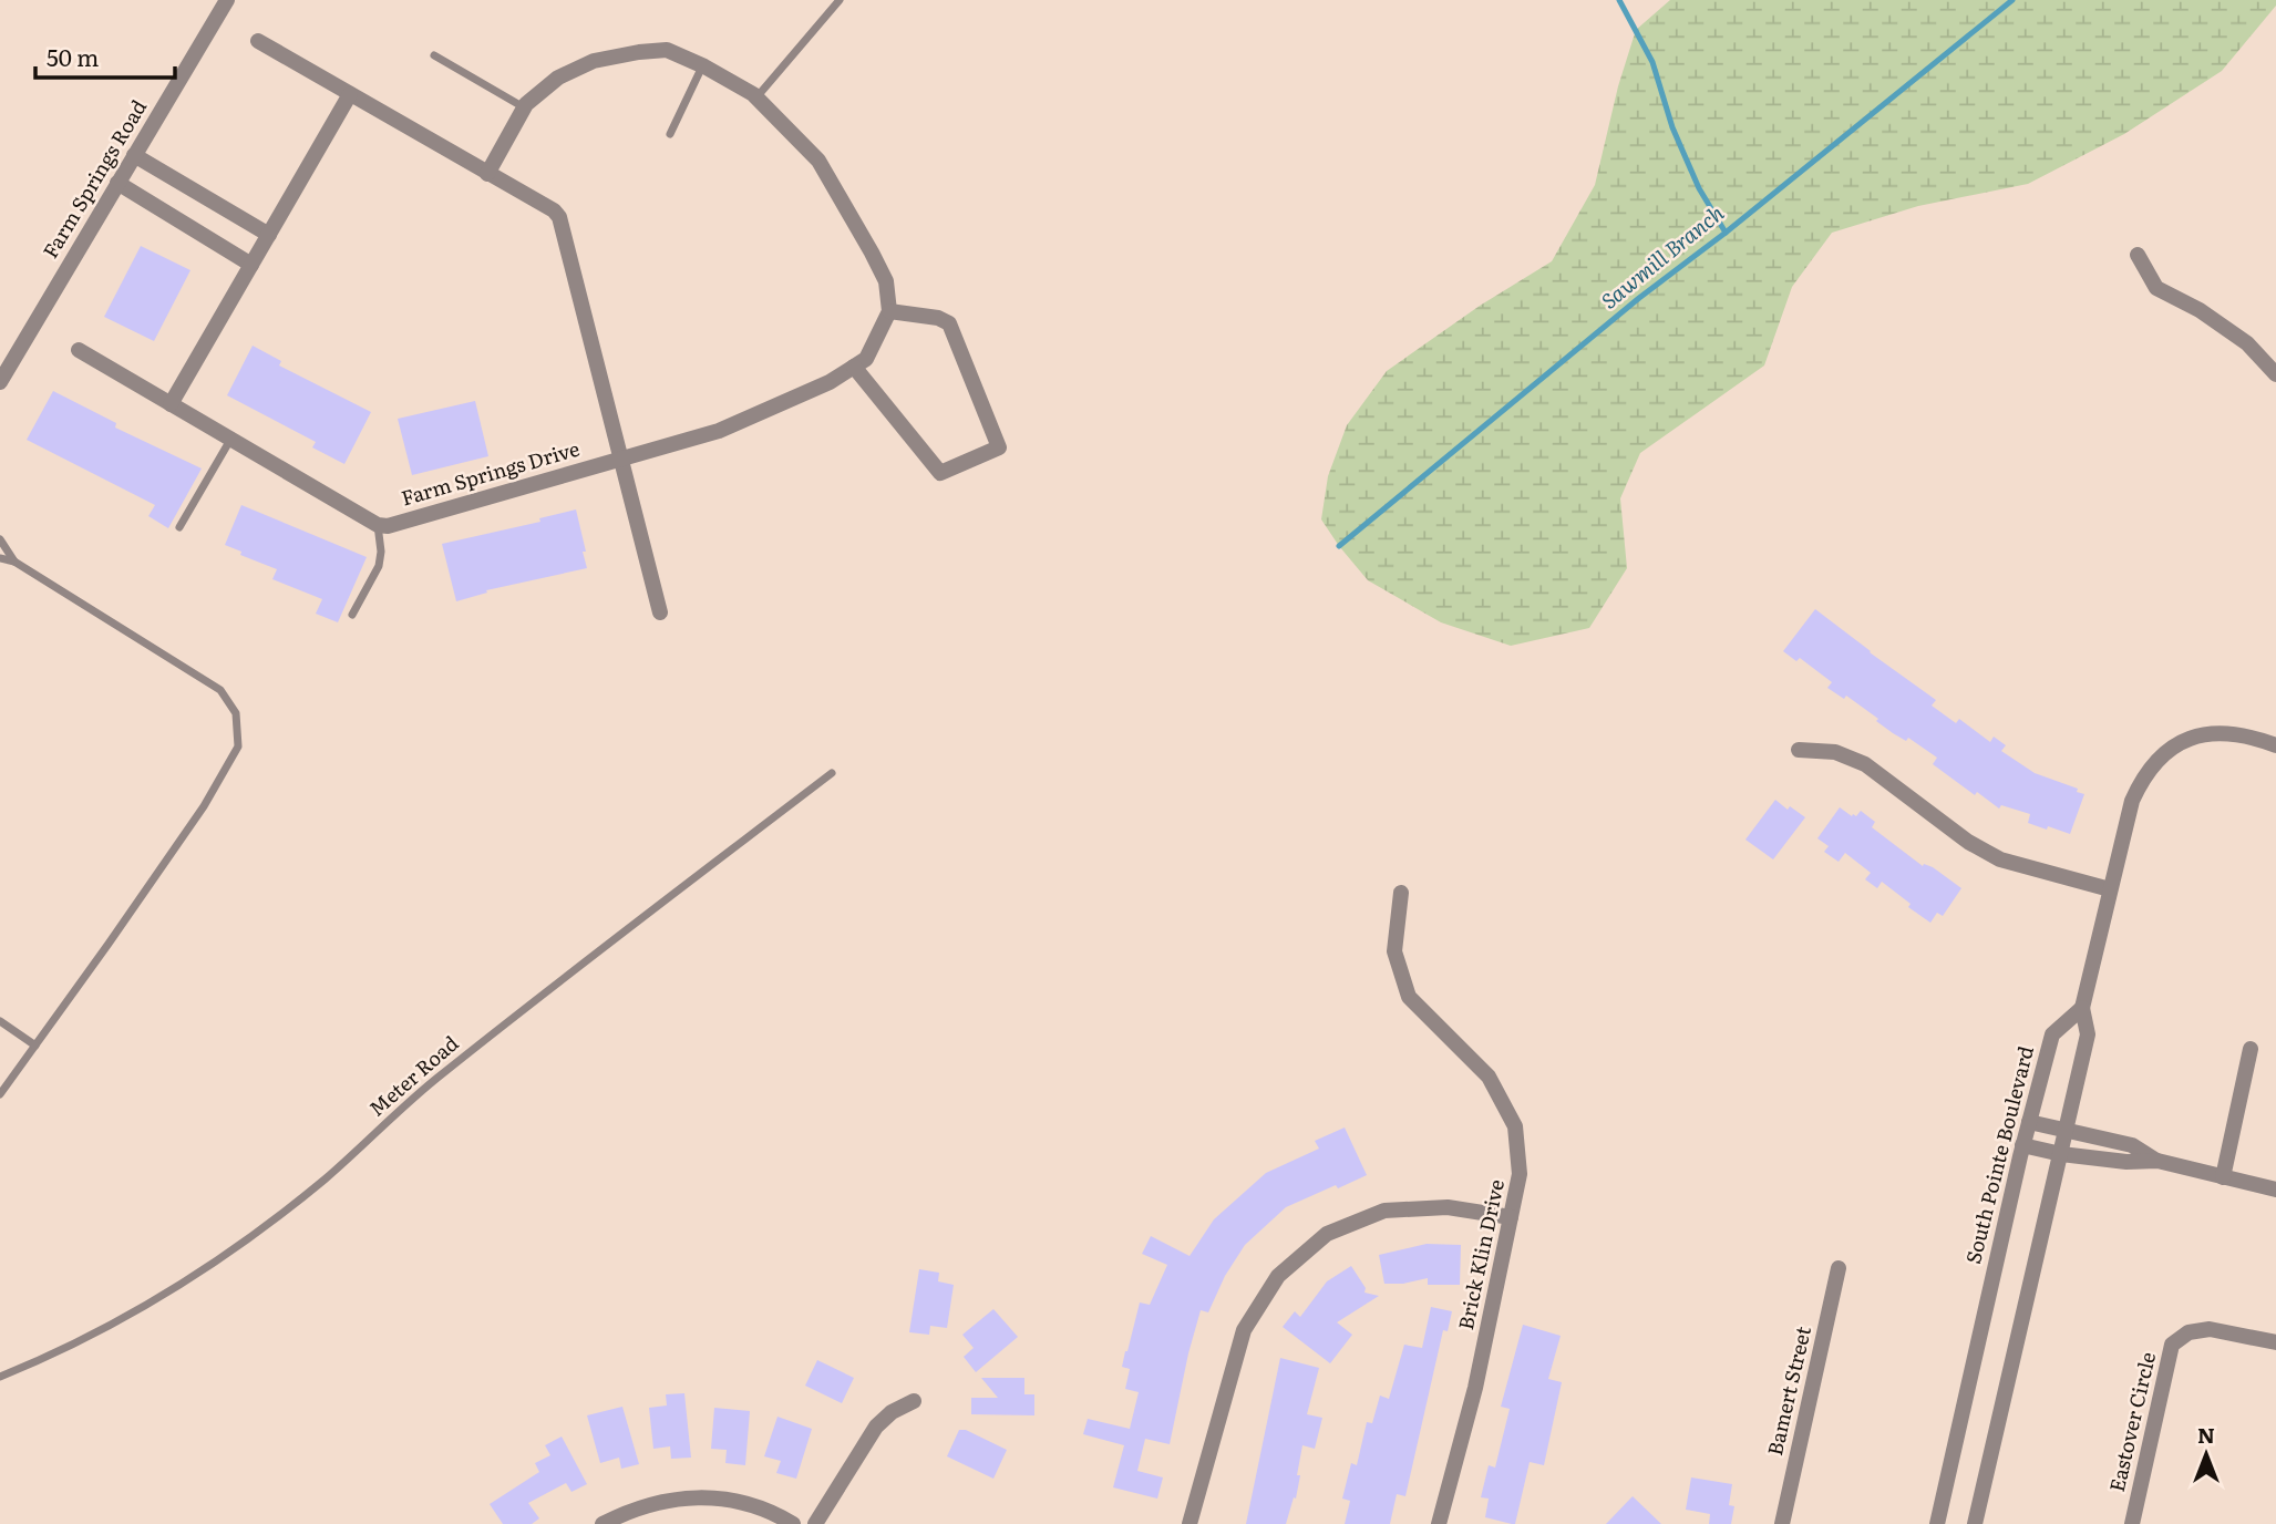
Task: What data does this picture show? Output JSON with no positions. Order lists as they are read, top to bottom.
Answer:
{
  "streets": {
    "street": [
      "Farm Springs Road",
      "Farm Springs Drive",
      "South Pointe Boulevard",
      "Brick Klin Drive",
      "Bamert Street",
      "Eastover Circle"
    ],
    "lane": ["Meter Road"]
  },
  "water": ["Sawmill Branch"],
  "scale_bar": "50 m",
  "north": "top"
}
